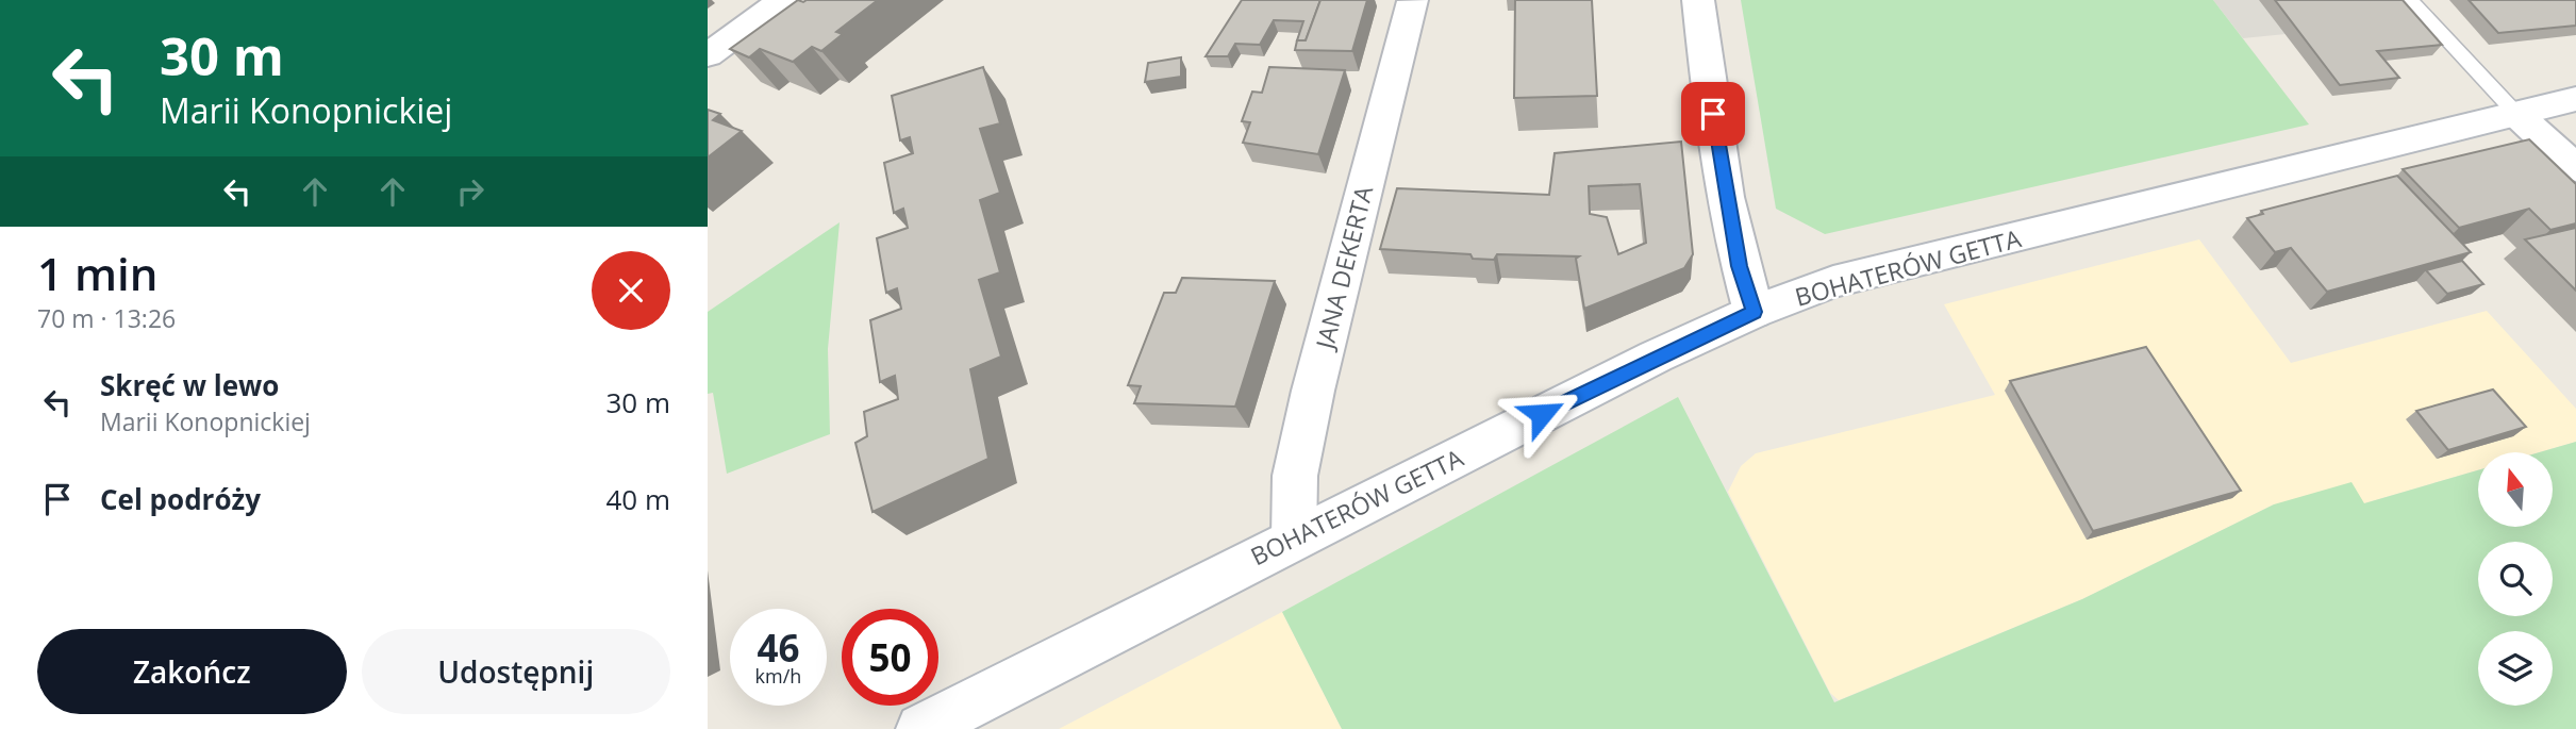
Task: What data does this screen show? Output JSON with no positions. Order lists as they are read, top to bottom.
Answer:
{
  "streets": {
    "main road": ["JANA DEKERTA", "BOHATERÓW GETTA"]
  },
  "crossings": [
    ["JANA DEKERTA", "BOHATERÓW GETTA"]
  ],
  "north": "top",
  "page": {
    "turn": ["30 m", "Marii Konopnickiej"],
    "heading": ["1 min", "70 m · 13:26"],
    "list": [
      {
        "name": "Skręć w lewo",
        "note": "Marii Konopnickiej",
        "value": "30 m"
      },
      {
        "name": "Cel podróży",
        "value": "40 m"
      }
    ],
    "speed": "46 km/h",
    "limit": "50",
    "buttons": ["Zakończ", "Udostępnij"]
  }
}
